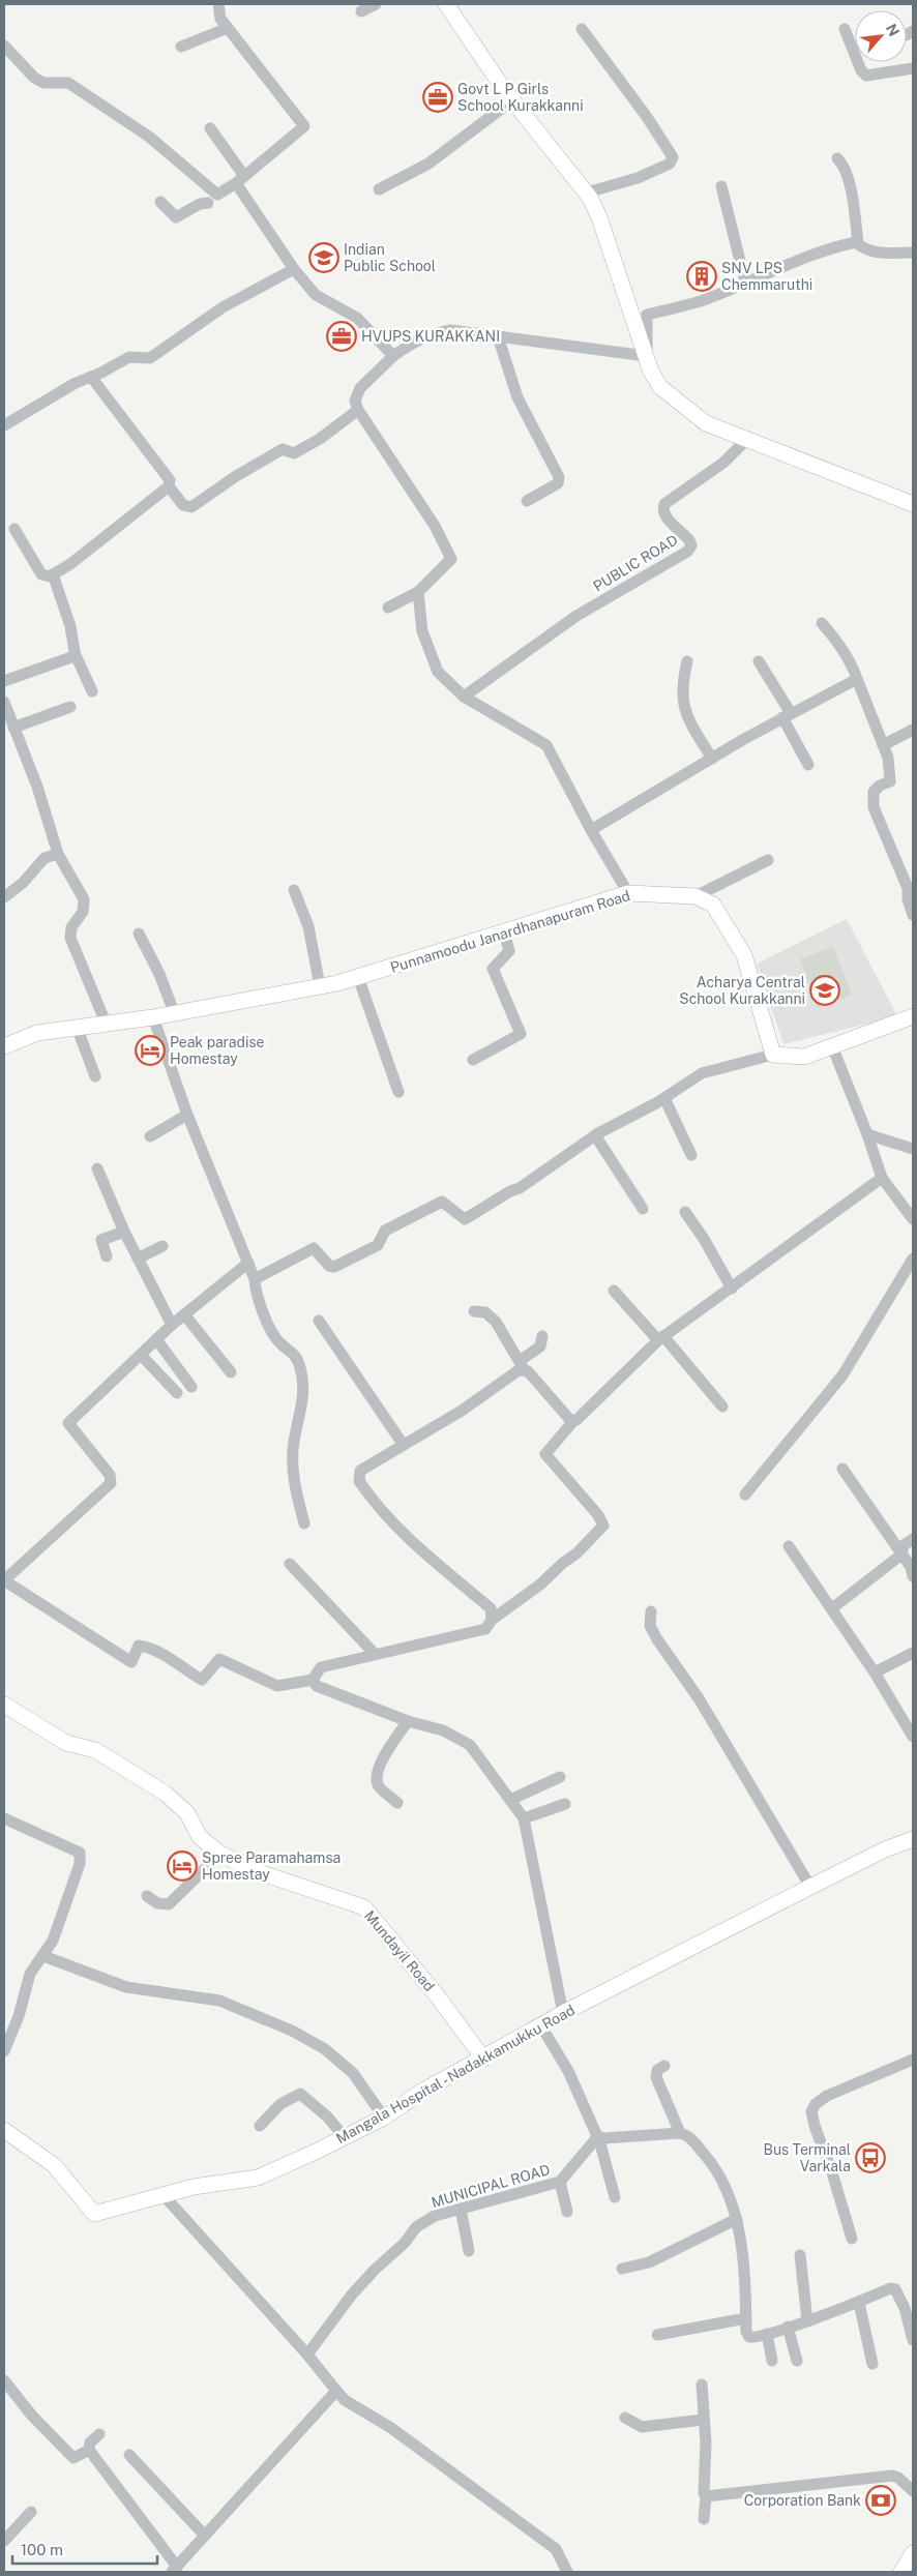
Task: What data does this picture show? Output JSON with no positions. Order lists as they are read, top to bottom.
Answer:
{
  "streets": {
    "main road": ["Punnamoodu Janardhanapuram Road", "Mundayil Road", "Mangala Hospital - Nadakkamukku Road"],
    "street": ["PUBLIC ROAD", "MUNICIPAL ROAD"]
  },
  "crossings": [
    ["Mundayil Road", "Mangala Hospital - Nadakkamukku Road"]
  ],
  "places": {
    "office": ["Govt L P Girls School Kurakkanni", "HVUPS KURAKKANI"],
    "school or university": ["Indian Public School", "Acharya Central School Kurakkanni"],
    "building": ["SNV LPS Chemmaruthi"],
    "hotel": ["Peak paradise Homestay", "Spree Paramahamsa Homestay"],
    "bus stop": ["Bus Terminal Varkala"],
    "bank": ["Corporation Bank"]
  },
  "scale_bar": "100 m",
  "north": "top right"
}
